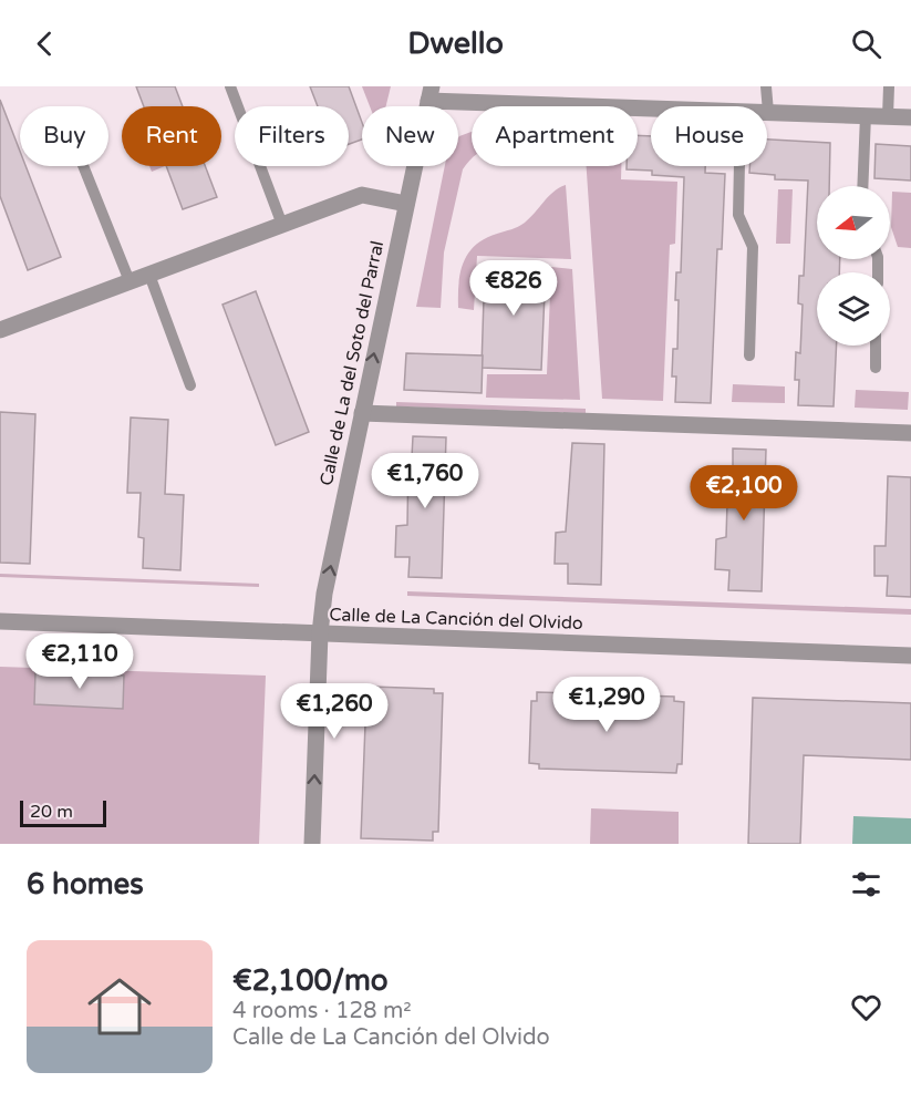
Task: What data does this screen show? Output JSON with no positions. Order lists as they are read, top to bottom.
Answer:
{
  "streets": {
    "street": ["Calle de La del Soto del Parral", "Calle de La Canción del Olvido"]
  },
  "crossings": [
    ["Calle de La del Soto del Parral", "Calle de La Canción del Olvido"]
  ],
  "one_way": ["Calle de La del Soto del Parral"],
  "scale_bar": "20 m",
  "north": "left",
  "page": {
    "header": "Dwello",
    "chip": [
      "Buy",
      "Rent",
      "Filters",
      "New",
      "Apartment",
      "House"
    ],
    "price": [
      "€826",
      "€1,760",
      "€2,100",
      "€2,110",
      "€1,290",
      "€1,260"
    ],
    "scale": "20 m",
    "heading": "6 homes",
    "list": [
      {
        "name": "€2,100/mo",
        "note": "4 rooms · 128 m² · Calle de La Canción del Olvido"
      }
    ]
  }
}
